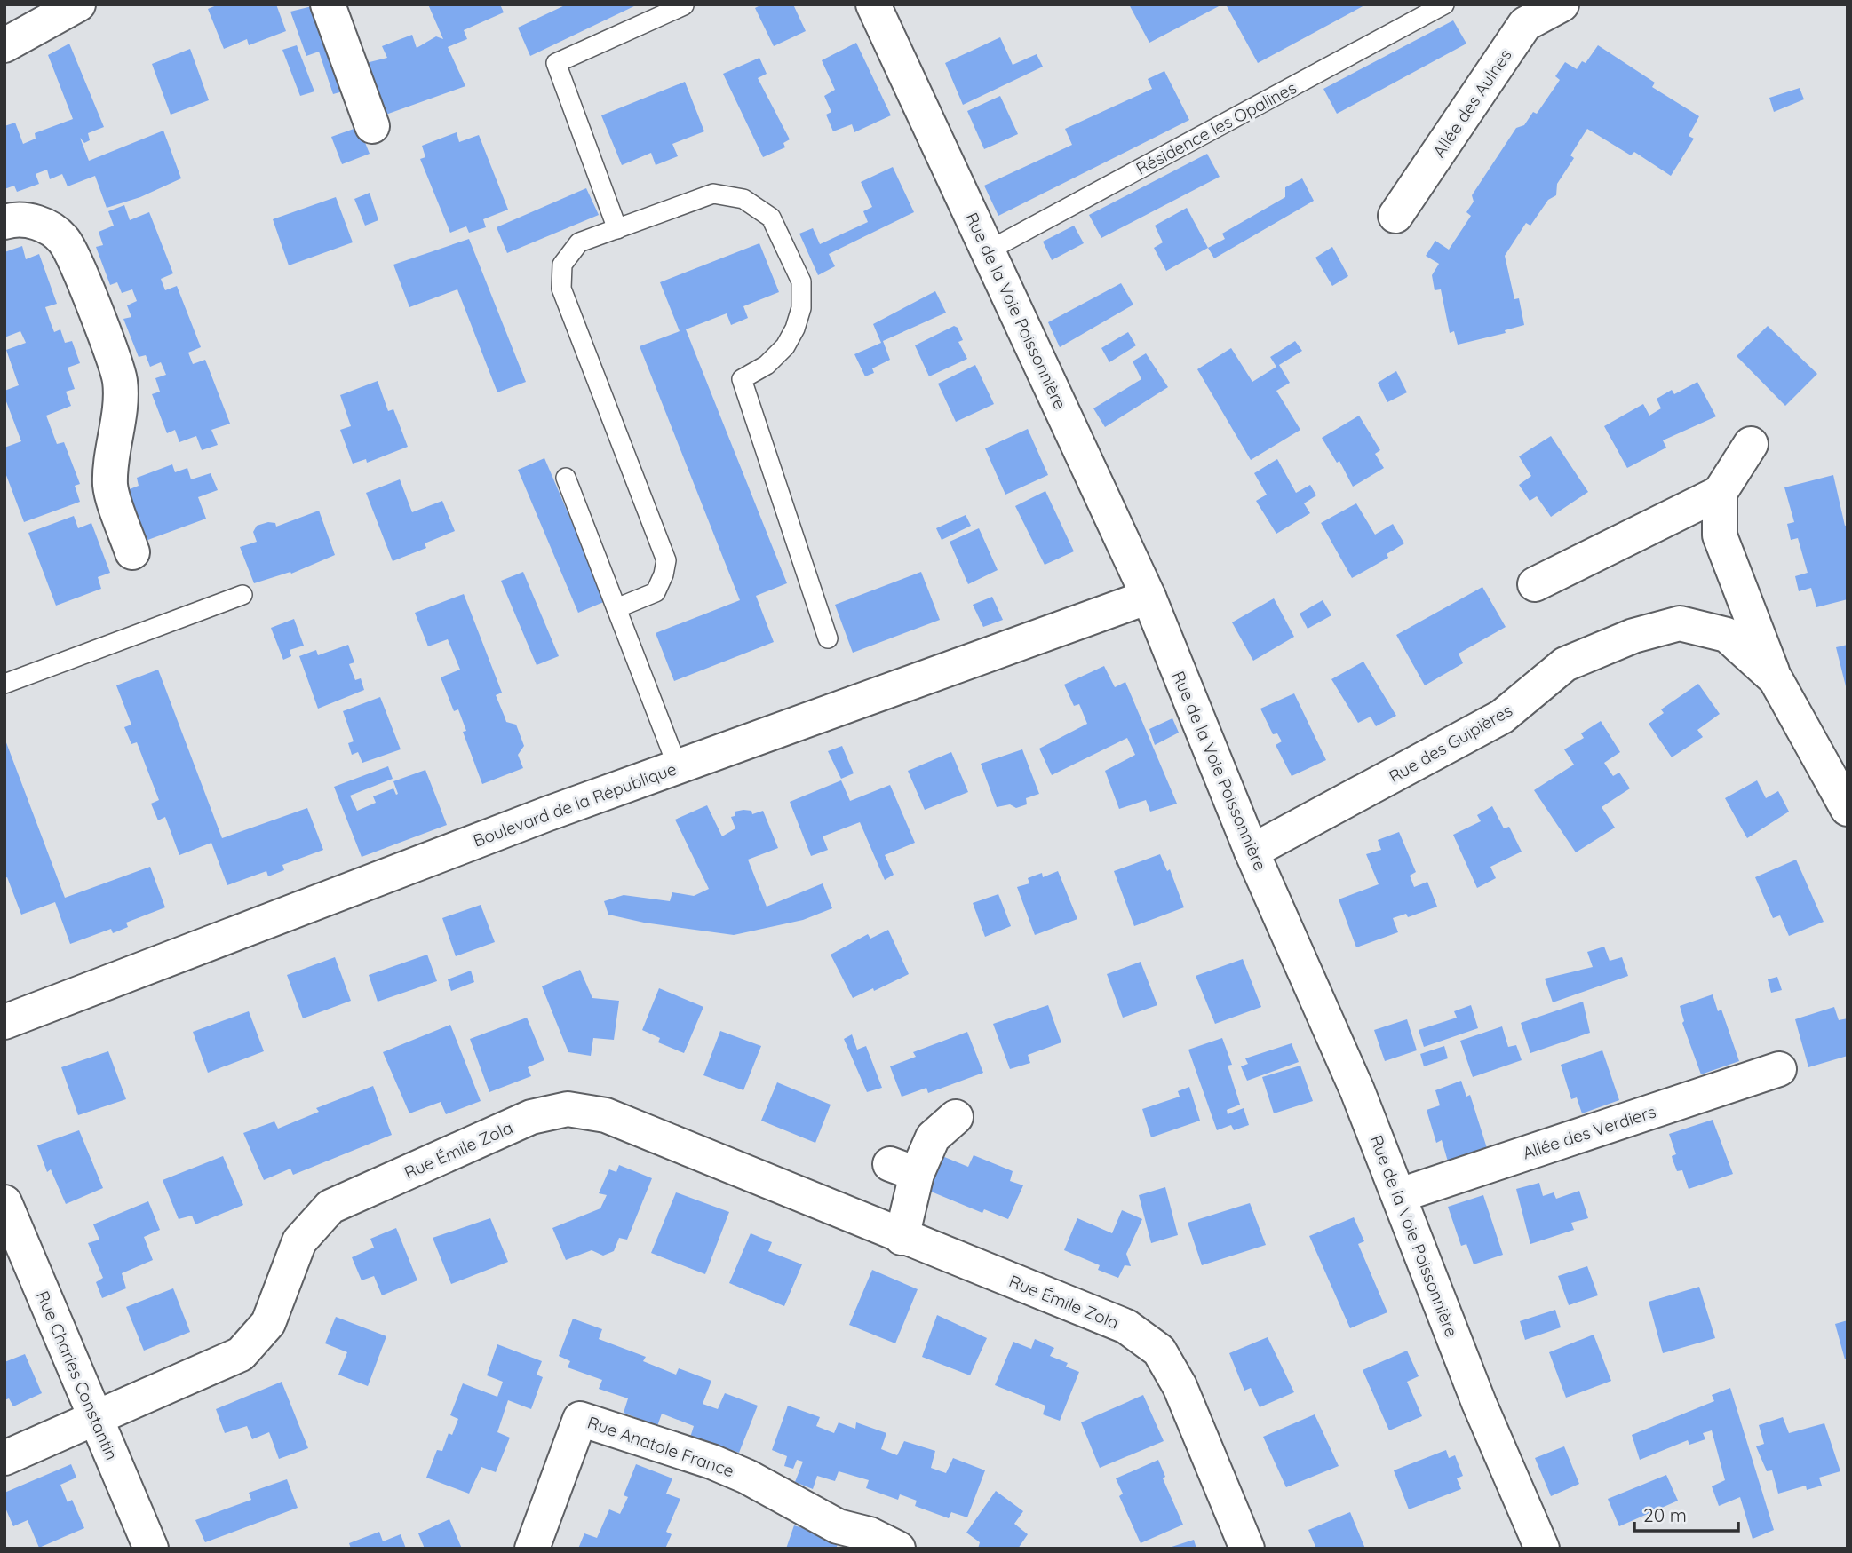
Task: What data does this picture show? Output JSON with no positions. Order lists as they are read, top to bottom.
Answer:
{
  "streets": {
    "street": [
      "Allée des Aulnes",
      "Rue de la Voie Poissonnière",
      "Rue des Guipières",
      "Boulevard de la République",
      "Allée des Verdiers",
      "Rue Émile Zola",
      "Rue Charles Constantin",
      "Rue Anatole France"
    ],
    "lane": ["Résidence les Opalines"]
  },
  "crossings": [
    ["Résidence les Opalines", "Rue de la Voie Poissonnière"],
    ["Rue de la Voie Poissonnière", "Rue des Guipières"],
    ["Rue de la Voie Poissonnière", "Boulevard de la République"],
    ["Rue de la Voie Poissonnière", "Allée des Verdiers"],
    ["Rue Émile Zola", "Rue Charles Constantin"]
  ],
  "scale_bar": "20 m"
}
